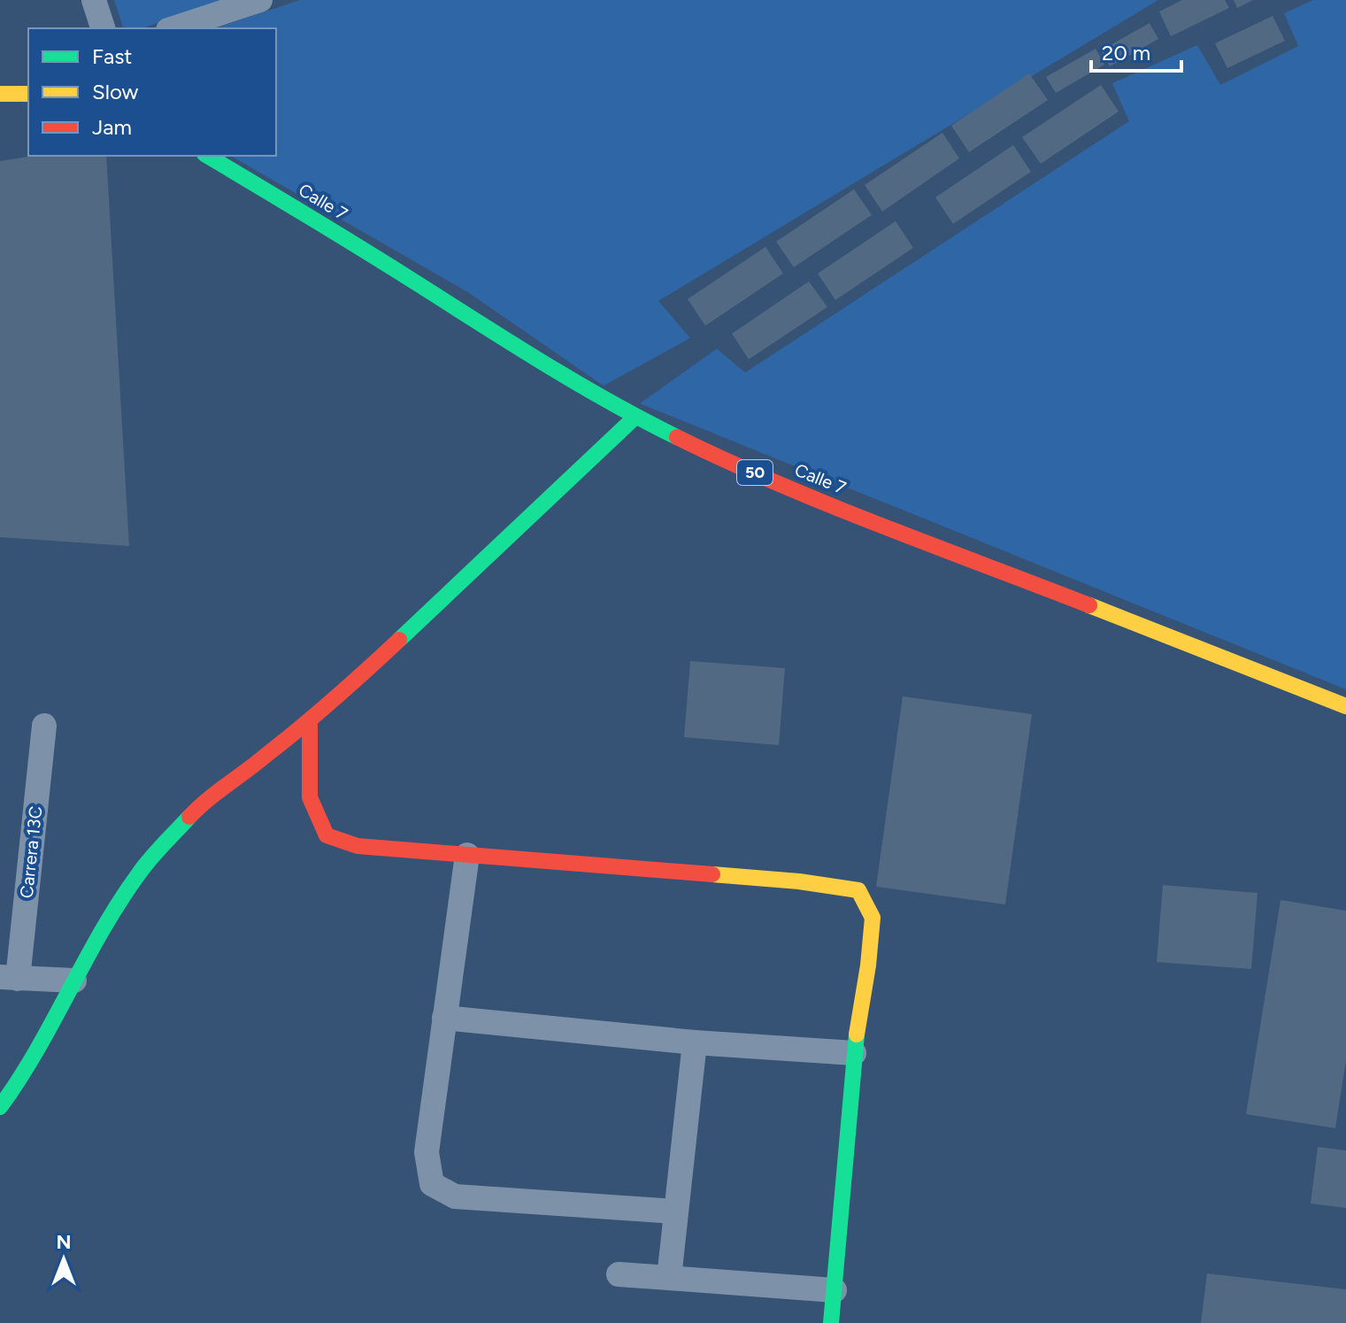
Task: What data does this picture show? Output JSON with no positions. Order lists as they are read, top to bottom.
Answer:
{
  "streets": {
    "main road": ["Calle 7", "50"],
    "street": ["Carrera 13C"]
  },
  "legend": ["Fast", "Slow", "Jam"],
  "scale_bar": "20 m",
  "north": "top"
}
